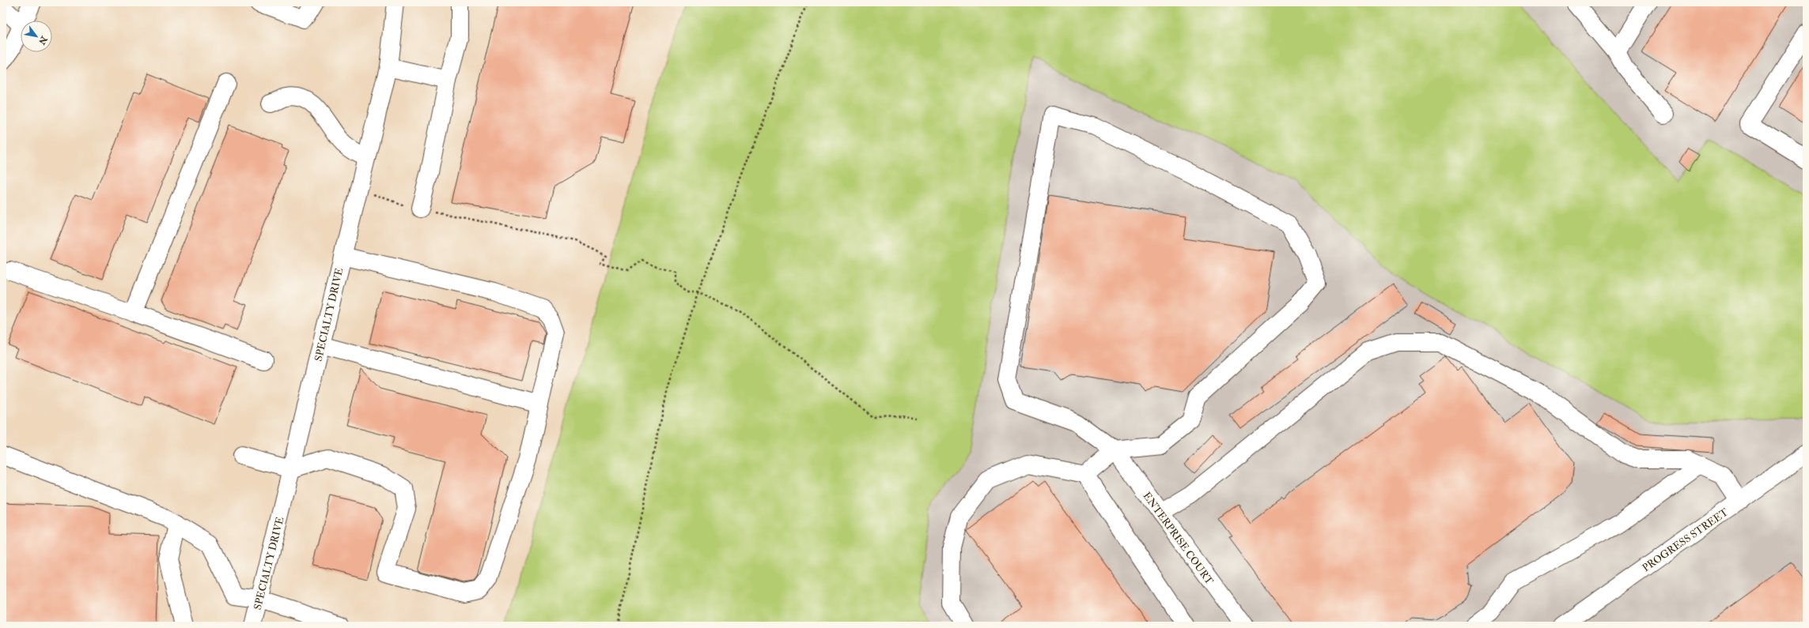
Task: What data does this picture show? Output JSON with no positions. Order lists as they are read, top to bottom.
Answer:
{
  "streets": {
    "street": ["SPECIALTY DRIVE", "ENTERPRISE COURT", "PROGRESS STREET"]
  },
  "north": "bottom right"
}
